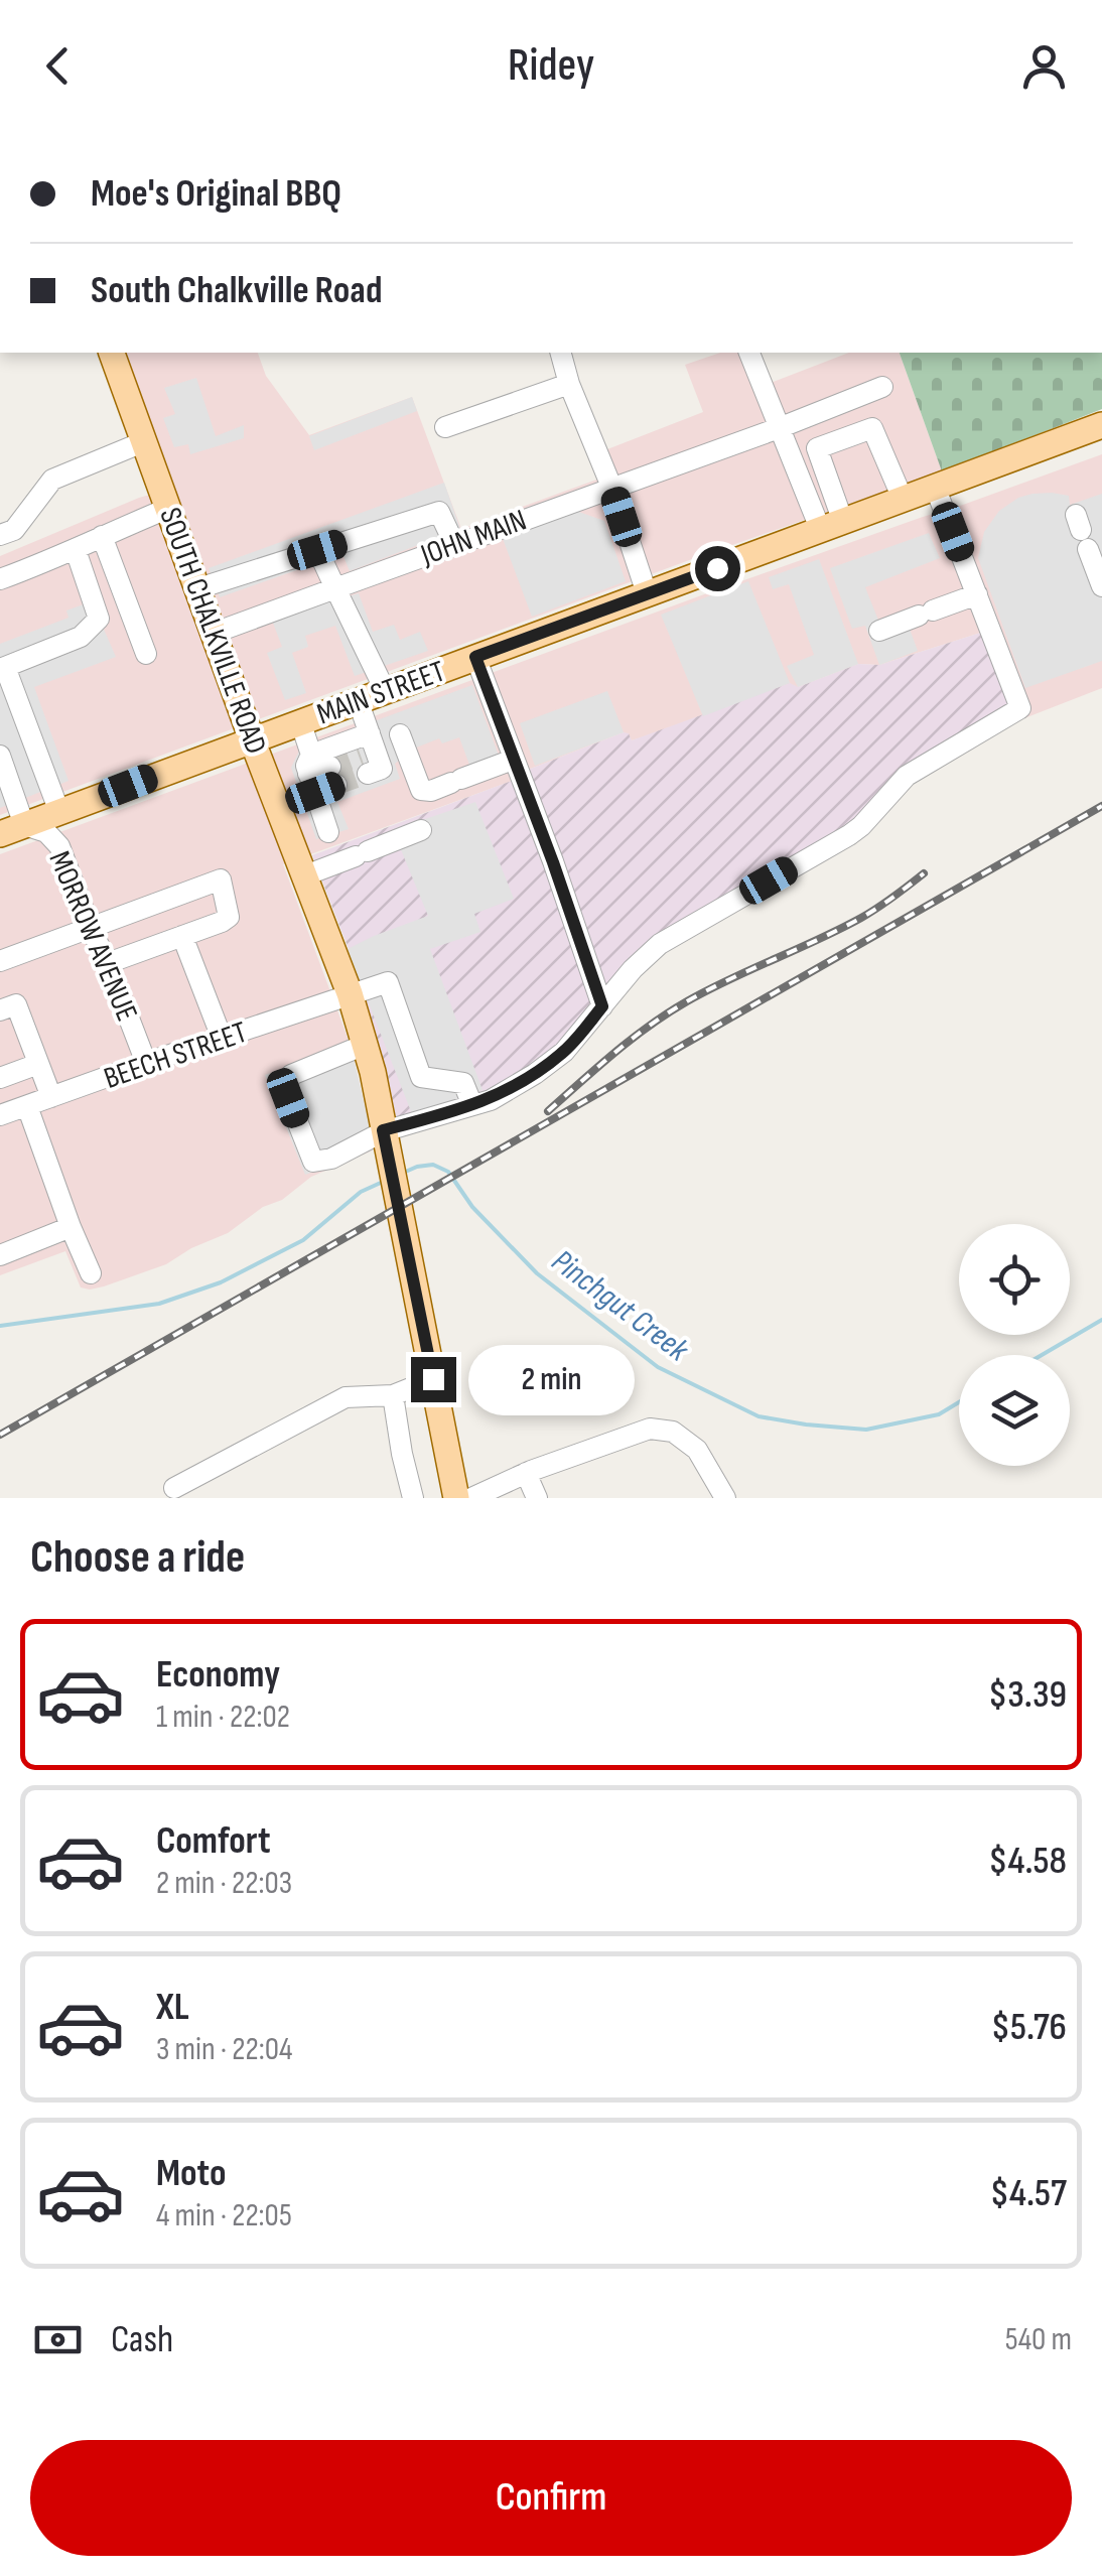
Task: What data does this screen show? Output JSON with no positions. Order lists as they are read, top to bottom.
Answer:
{
  "streets": {
    "main road": ["SOUTH CHALKVILLE ROAD", "MAIN STREET"],
    "street": ["JOHN MAIN", "MORROW AVENUE", "BEECH STREET"]
  },
  "crossings": [
    ["JOHN MAIN", "SOUTH CHALKVILLE ROAD"],
    ["SOUTH CHALKVILLE ROAD", "MAIN STREET"],
    ["SOUTH CHALKVILLE ROAD", "BEECH STREET"],
    ["MAIN STREET", "MORROW AVENUE"],
    ["MORROW AVENUE", "BEECH STREET"]
  ],
  "water": ["Pinchgut Creek"],
  "page": {
    "header": "Ridey",
    "banner": ["Moe's Original BBQ", "South Chalkville Road"],
    "bubble": "2 min",
    "heading": "Choose a ride",
    "list": [
      {
        "name": "Economy",
        "note": "1 min · 22:02",
        "value": "$3.39"
      },
      {
        "name": "Comfort",
        "note": "2 min · 22:03",
        "value": "$4.58"
      },
      {
        "name": "XL",
        "note": "3 min · 22:04",
        "value": "$5.76"
      },
      {
        "name": "Moto",
        "note": "4 min · 22:05",
        "value": "$4.57"
      }
    ],
    "pay": ["Cash", "540 m"],
    "buttons": "Confirm"
  }
}
